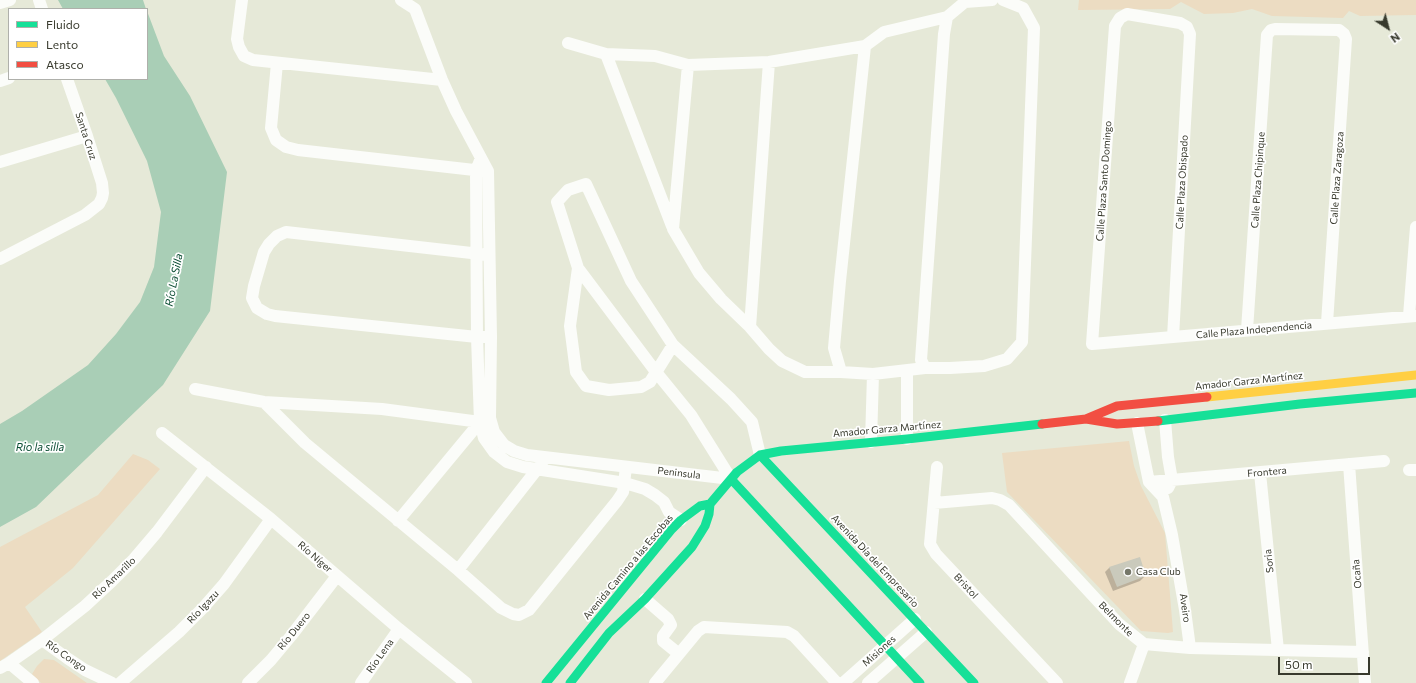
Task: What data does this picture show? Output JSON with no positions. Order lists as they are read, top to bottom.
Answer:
{
  "streets": {
    "street": [
      "Santa Cruz",
      "Calle Plaza Zaragoza",
      "Calle Plaza Chipinque",
      "Calle Plaza Santo Domingo",
      "Calle Plaza Obispado",
      "Calle Plaza Independencia",
      "Amador Garza Martínez",
      "Frontera",
      "Peninsula",
      "Río Níger",
      "Avenida Día del Empresario",
      "Soria",
      "Avenida Camino a las Escobas",
      "Ocaña",
      "Río Amarillo",
      "Bristol",
      "Río Igazu",
      "Aveiro",
      "Belmonte",
      "Río Duero",
      "Misiones",
      "Río Congo",
      "Río Lena"
    ]
  },
  "crossings": [
    ["Calle Plaza Zaragoza", "Calle Plaza Chipinque"],
    ["Calle Plaza Zaragoza", "Calle Plaza Independencia"],
    ["Calle Plaza Chipinque", "Calle Plaza Independencia"],
    ["Calle Plaza Santo Domingo", "Calle Plaza Obispado"],
    ["Calle Plaza Santo Domingo", "Calle Plaza Independencia"],
    ["Calle Plaza Obispado", "Calle Plaza Independencia"],
    ["Amador Garza Martínez", "Peninsula"],
    ["Amador Garza Martínez", "Avenida Día del Empresario"],
    ["Amador Garza Martínez", "Avenida Camino a las Escobas"],
    ["Frontera", "Soria"],
    ["Frontera", "Ocaña"],
    ["Río Níger", "Río Amarillo"],
    ["Río Níger", "Río Igazu"],
    ["Río Níger", "Río Duero"],
    ["Río Níger", "Río Lena"],
    ["Avenida Día del Empresario", "Misiones"],
    ["Río Amarillo", "Río Congo"],
    ["Bristol", "Belmonte"]
  ],
  "water": ["Río La Silla", "Rio la silla"],
  "places": ["Casa Club"],
  "legend": ["Fluido", "Lento", "Atasco"],
  "scale_bar": "50 m",
  "north": "bottom right"
}
